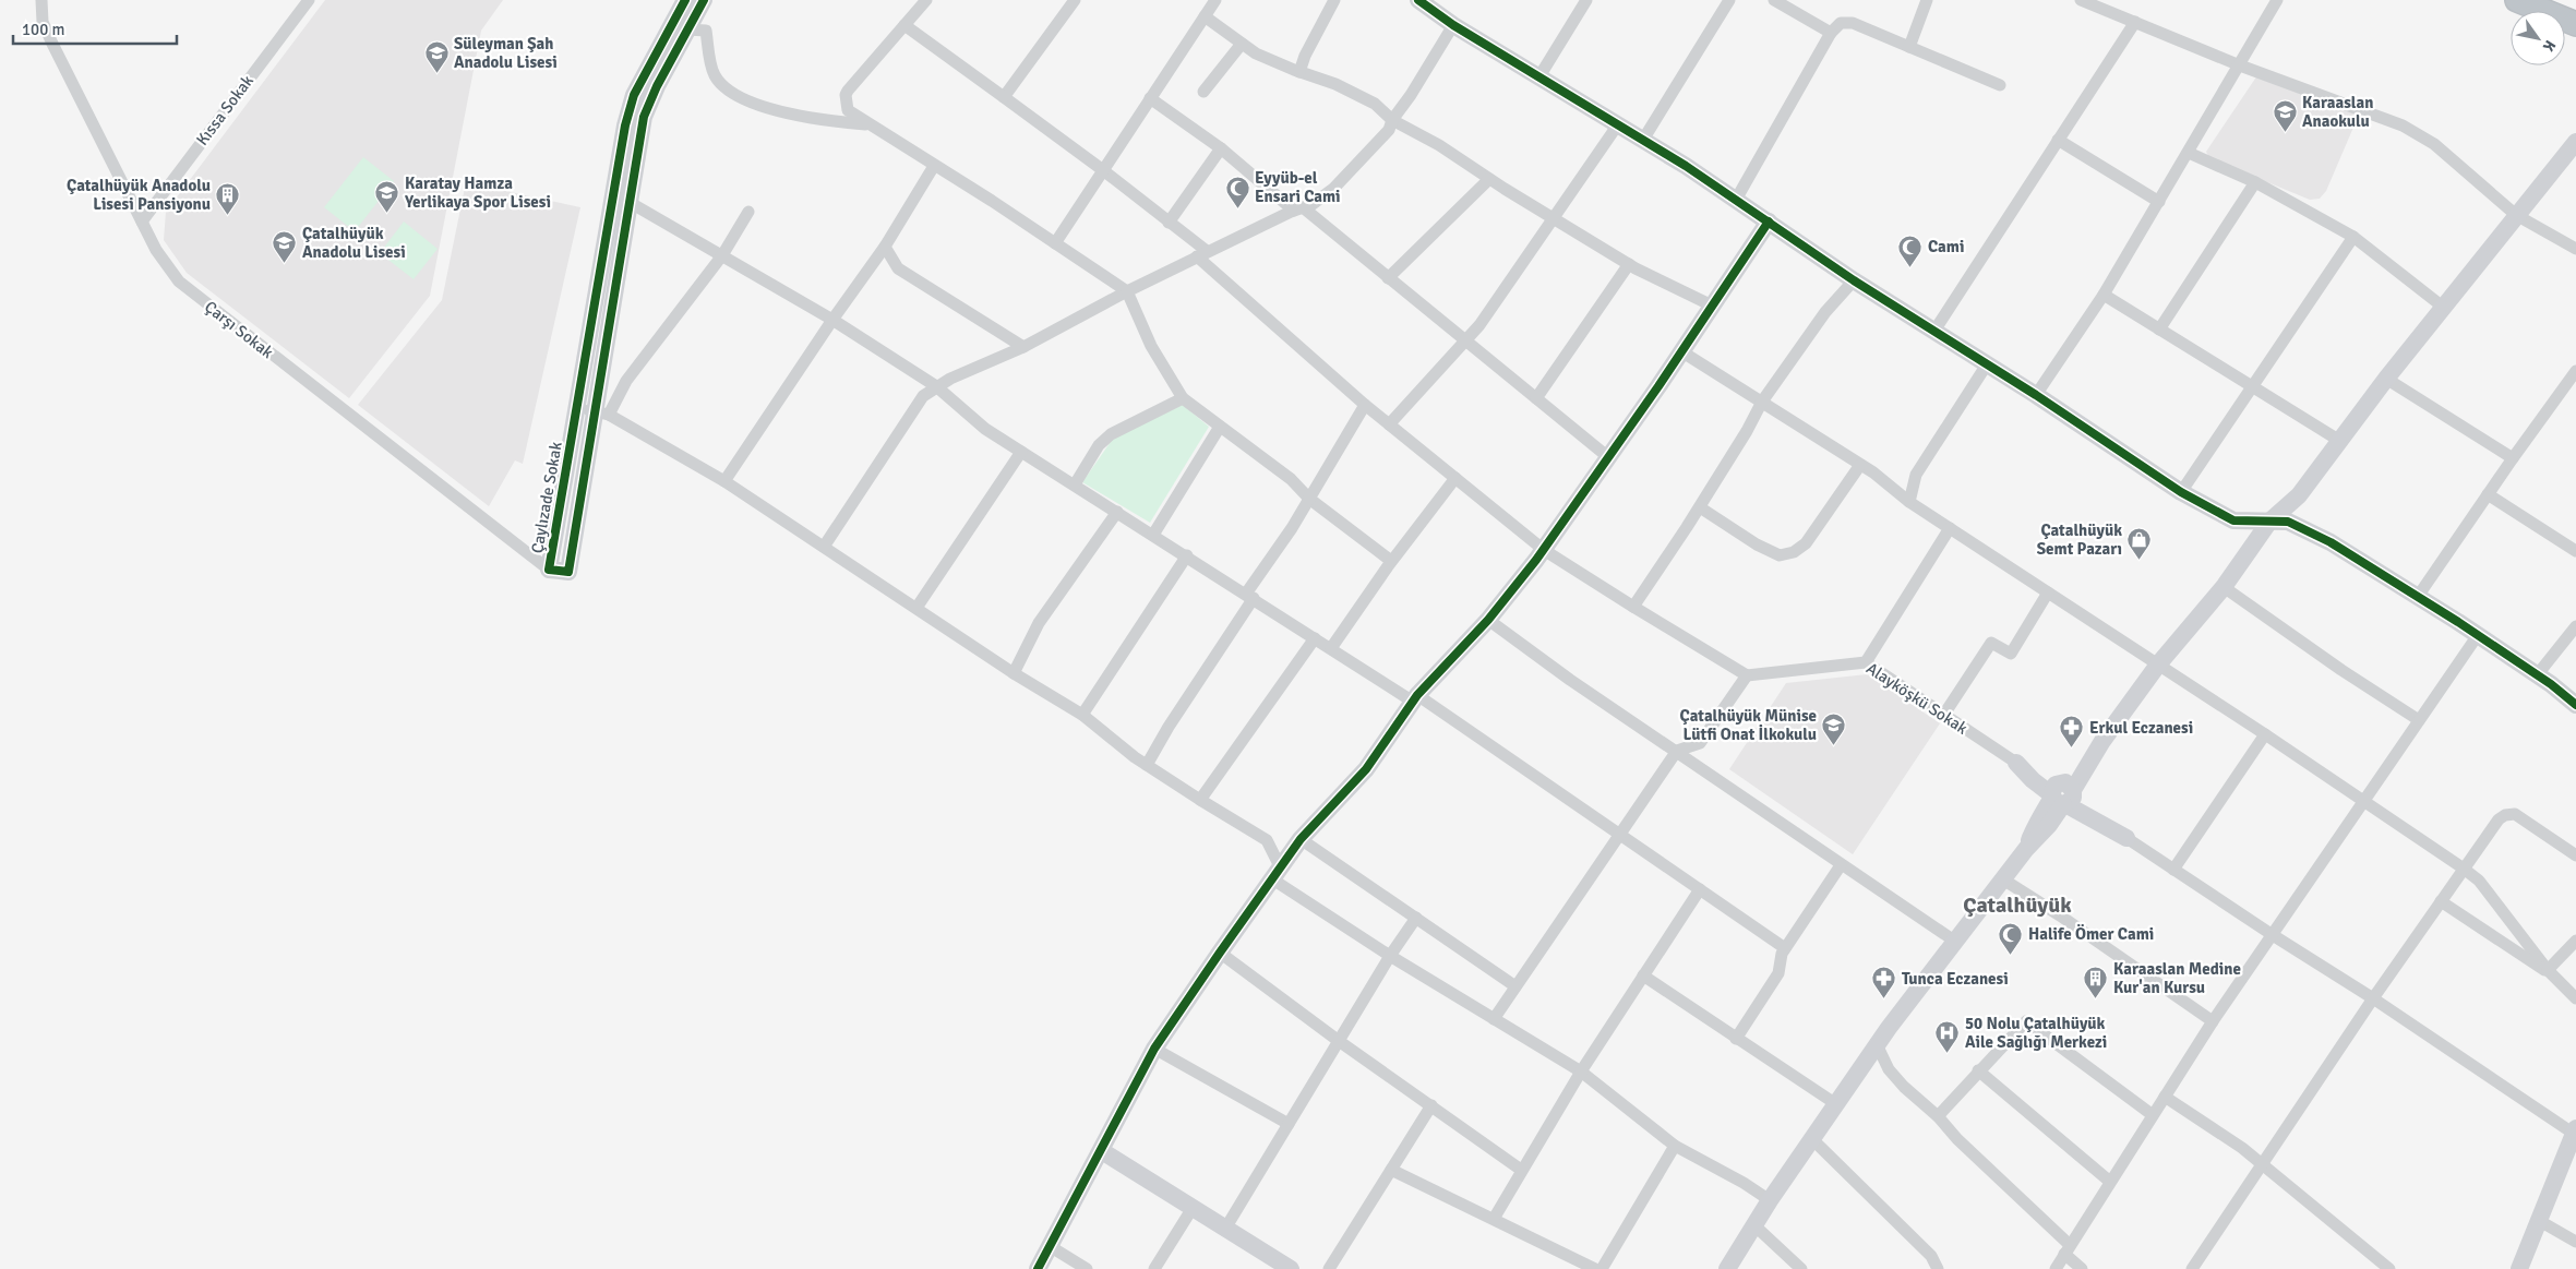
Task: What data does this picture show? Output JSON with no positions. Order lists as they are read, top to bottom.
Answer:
{
  "streets": {
    "street": [
      "Kıssa Sokak",
      "Çarşı Sokak",
      "Çaylızade Sokak",
      "Alayköşkü Sokak"
    ]
  },
  "crossings": [
    ["Kıssa Sokak", "Çarşı Sokak"],
    ["Çarşı Sokak", "Çaylızade Sokak"]
  ],
  "districts": ["Çatalhüyük"],
  "places": {
    "school or university": [
      "Süleyman Şah Anadolu Lisesi",
      "Karaaslan Anaokulu",
      "Karatay Hamza Yerlikaya Spor Lisesi",
      "Çatalhüyük Anadolu Lisesi",
      "Çatalhüyük Münise Lütfi Onat İlkokulu"
    ],
    "mosque": ["Eyyüb-el Ensari Cami", "Cami", "Halife Ömer Cami"],
    "building": ["Çatalhüyük Anadolu Lisesi Pansiyonu", "Karaaslan Medine Kur'an Kursu"],
    "shop": ["Çatalhüyük Semt Pazarı"],
    "pharmacy": ["Erkul Eczanesi", "Tunca Eczanesi"],
    "hospital": ["50 Nolu Çatalhüyük Aile Sağlığı Merkezi"]
  },
  "scale_bar": "100 m",
  "north": "bottom right"
}
